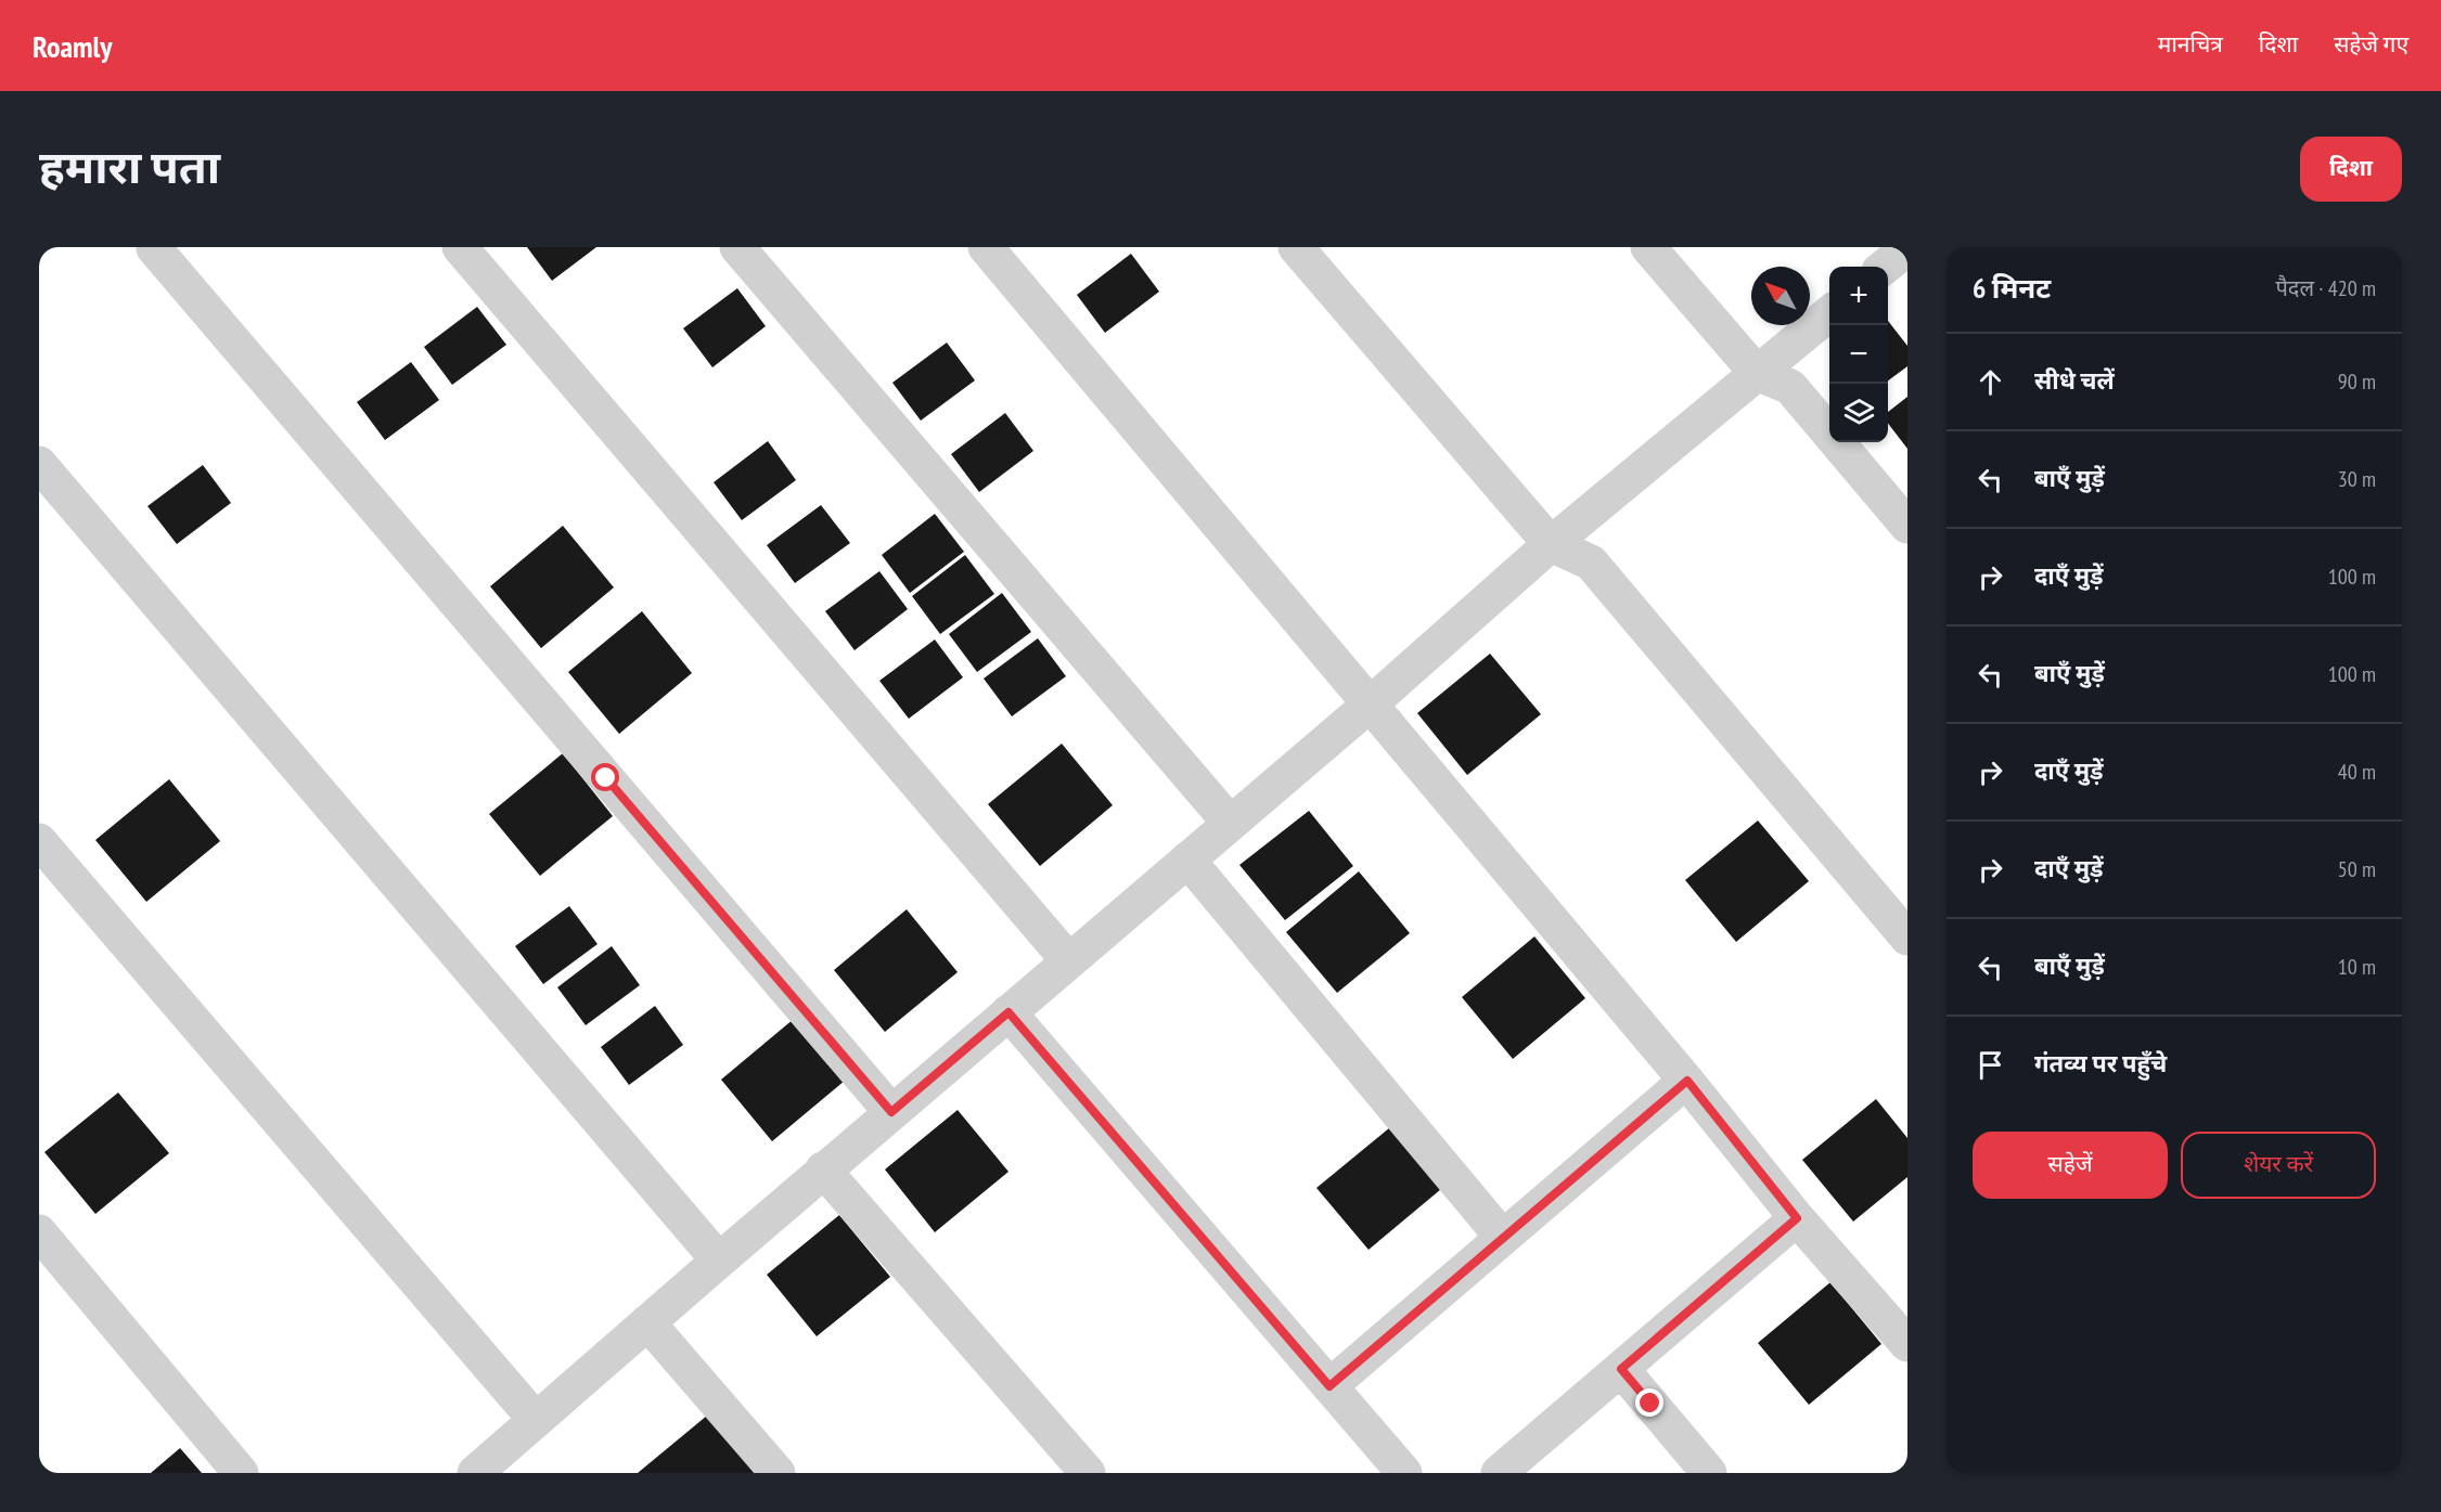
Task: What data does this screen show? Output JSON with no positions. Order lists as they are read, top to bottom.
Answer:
{
  "north": "top left",
  "page": {
    "header": "Roamly",
    "nav": ["मानचित्र", "दिशा", "सहेजे गए"],
    "title": "हमारा पता",
    "buttons": [
      "दिशा",
      ["सहेजें", "शेयर करें"]
    ],
    "heading": ["6 मिनट", "पैदल · 420 m"],
    "map_buttons": ["+", "−"],
    "list": [
      ["सीधे चलें", "90 m"],
      ["बाएँ मुड़ें", "30 m"],
      ["दाएँ मुड़ें", "100 m"],
      ["बाएँ मुड़ें", "100 m"],
      ["दाएँ मुड़ें", "40 m"],
      ["दाएँ मुड़ें", "50 m"],
      ["बाएँ मुड़ें", "10 m"],
      "गंतव्य पर पहुँचे"
    ]
  }
}
